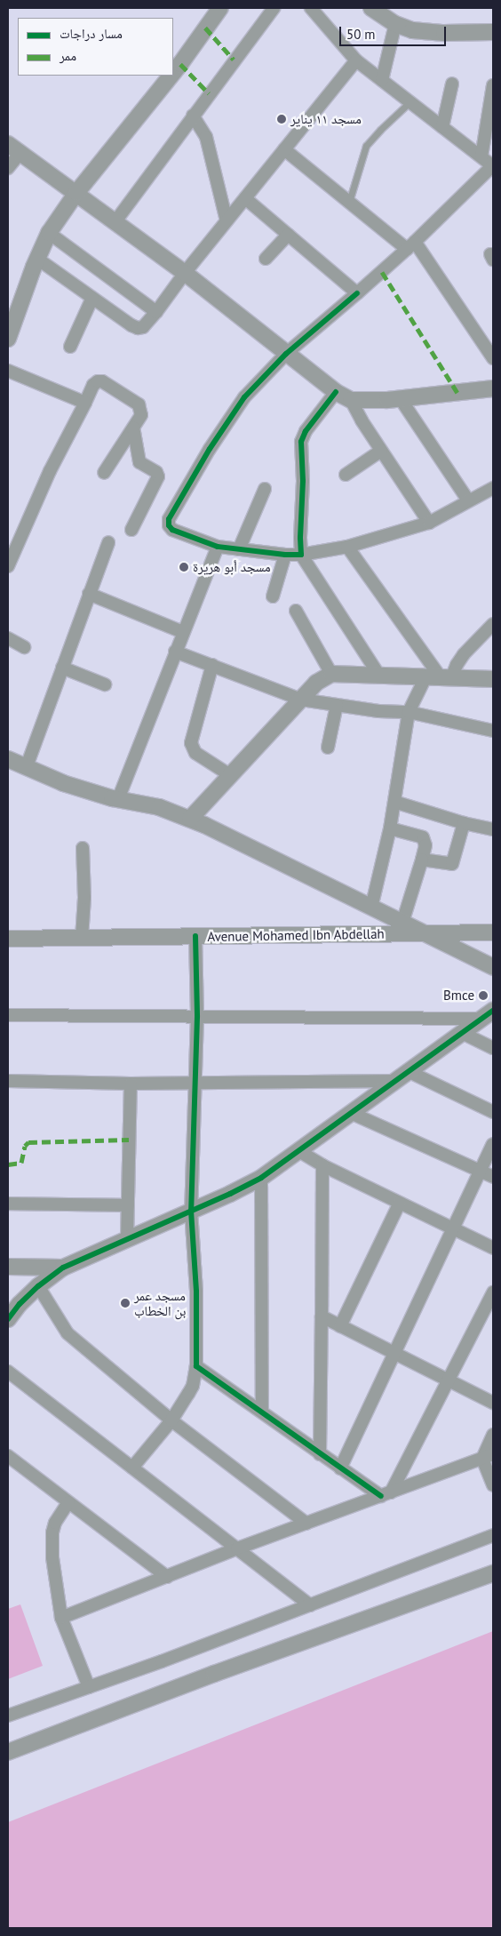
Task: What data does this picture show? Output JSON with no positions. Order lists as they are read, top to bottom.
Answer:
{
  "streets": {
    "street": ["Avenue Mohamed Ibn Abdellah"]
  },
  "places": [
    "مسجد ١١ يناير",
    "مسجد أبو هريرة",
    "Bmce",
    "مسجد عمر بن الخطاب"
  ],
  "legend": ["مسار دراجات", "ممر"],
  "scale_bar": "50 m"
}
